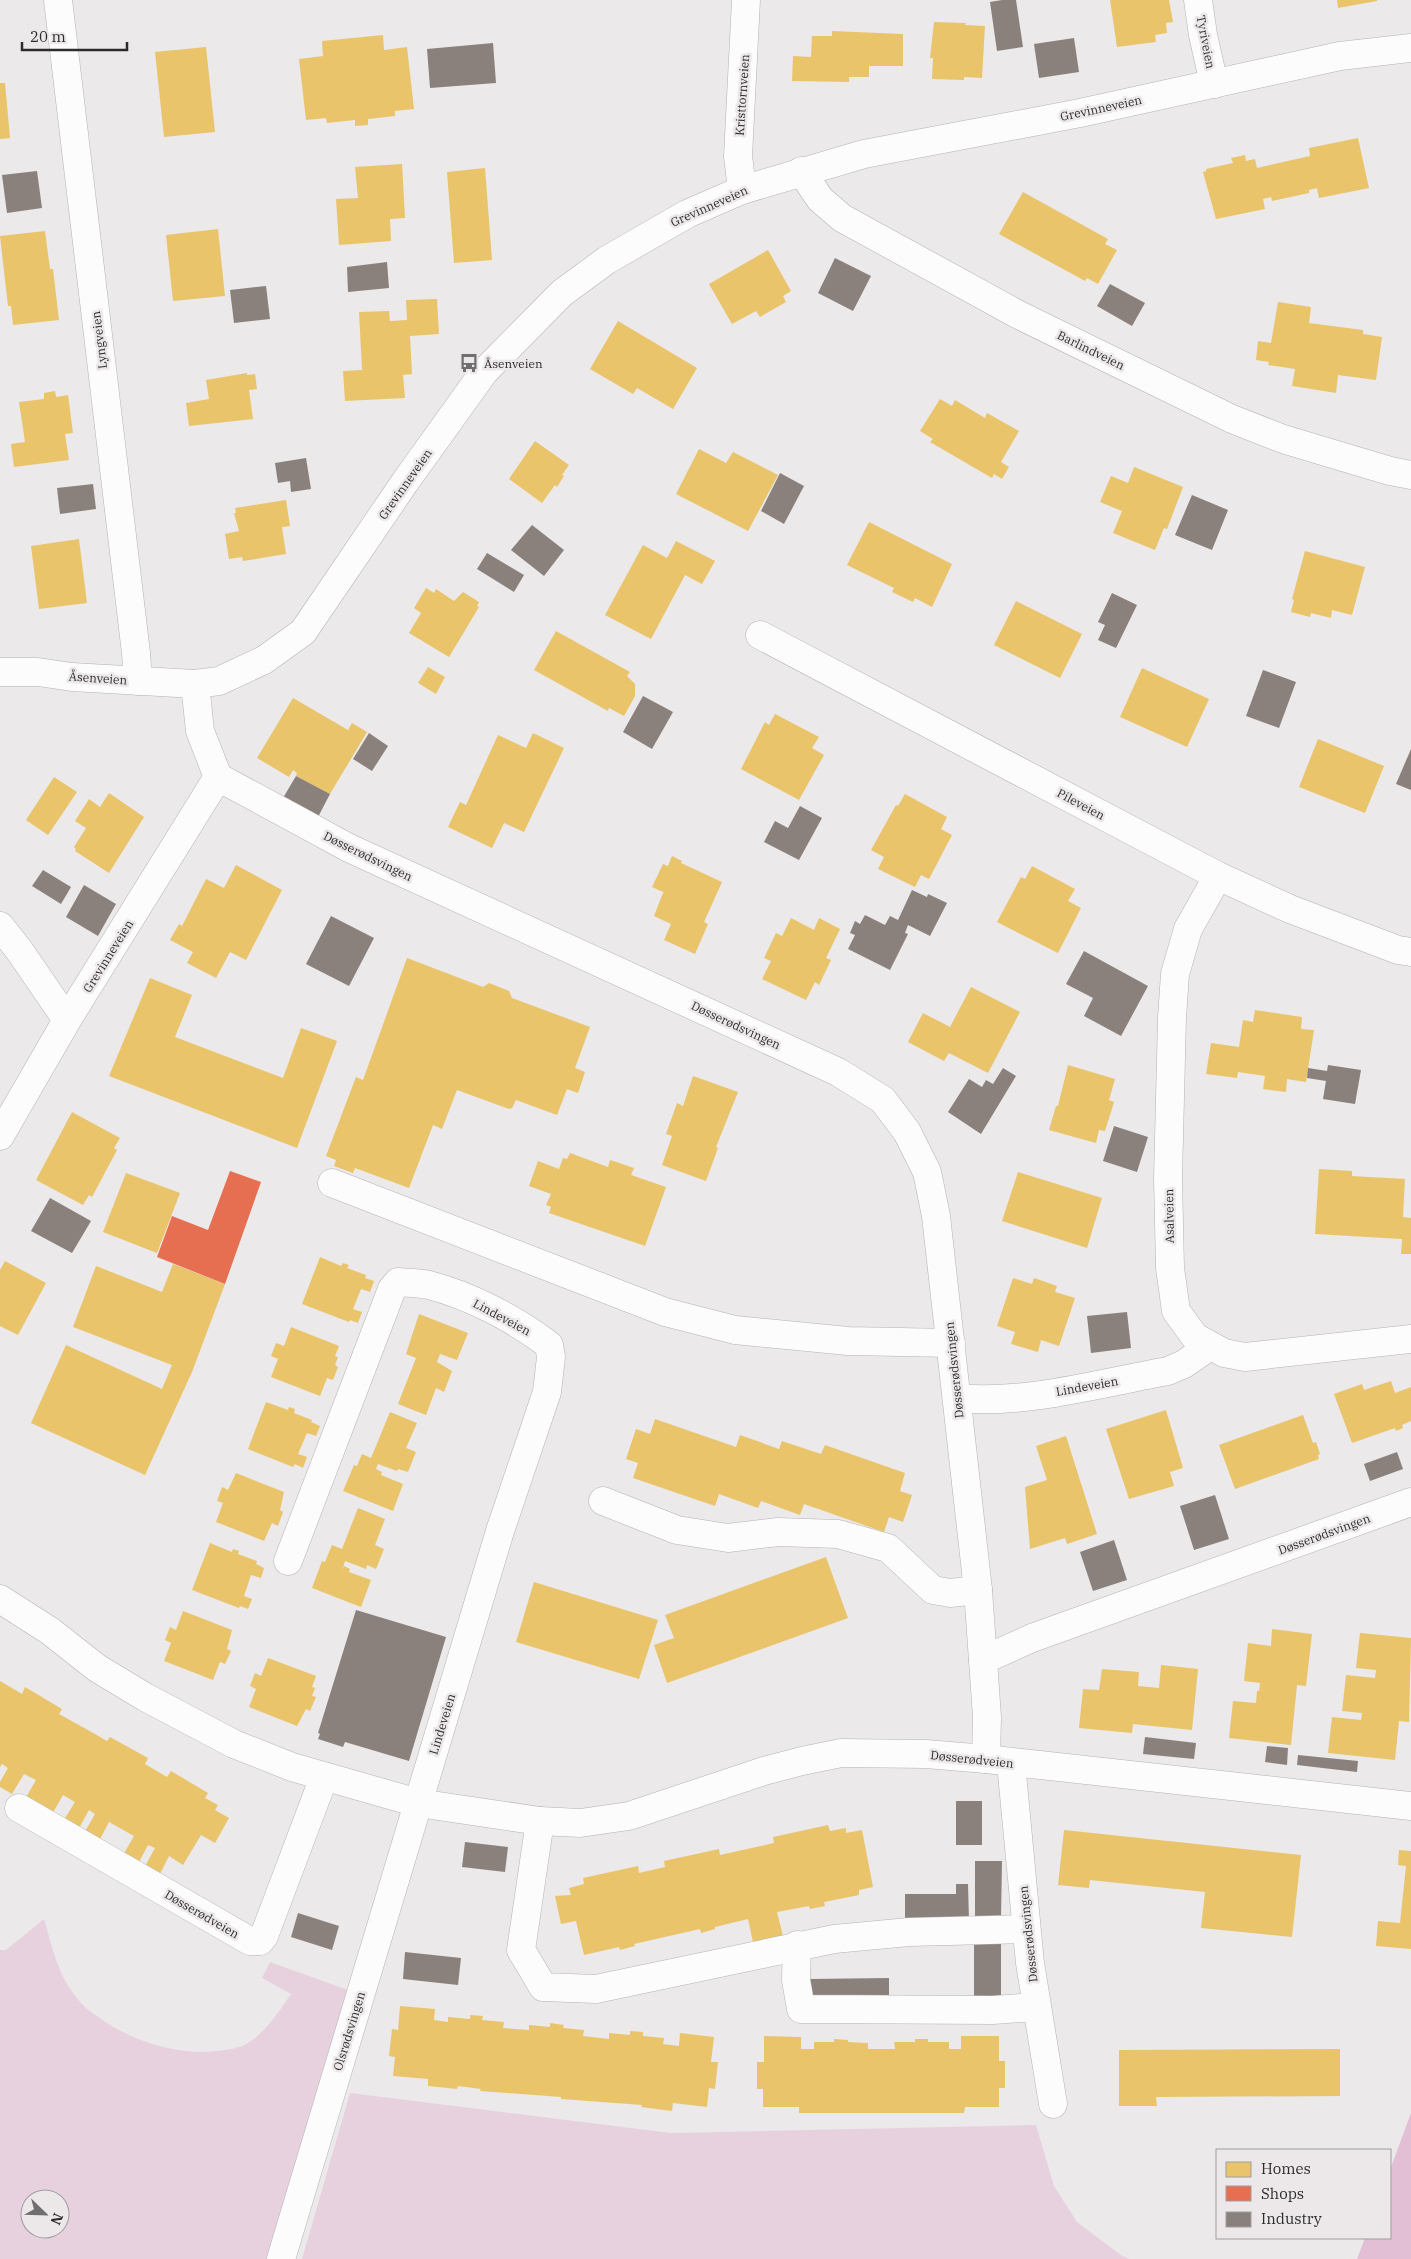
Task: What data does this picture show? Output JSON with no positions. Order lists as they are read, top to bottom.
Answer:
{
  "streets": {
    "street": [
      "Tyriveien",
      "Kristtornveien",
      "Grevinneveien",
      "Lyngveien",
      "Barlindveien",
      "Åsenveien",
      "Pileveien",
      "Døsserødsvingen",
      "Asalveien",
      "Lindeveien",
      "Døsserødveien",
      "Olsrødsvingen"
    ]
  },
  "crossings": [
    ["Tyriveien", "Grevinneveien"],
    ["Kristtornveien", "Grevinneveien"],
    ["Grevinneveien", "Barlindveien"],
    ["Grevinneveien", "Åsenveien"],
    ["Grevinneveien", "Døsserødsvingen"],
    ["Lyngveien", "Åsenveien"],
    ["Pileveien", "Asalveien"],
    ["Døsserødsvingen", "Lindeveien"],
    ["Døsserødsvingen", "Døsserødveien"],
    ["Asalveien", "Lindeveien"],
    ["Lindeveien", "Døsserødveien"],
    ["Lindeveien", "Olsrødsvingen"],
    ["Døsserødveien", "Olsrødsvingen"]
  ],
  "places": {
    "bus stop": ["Åsenveien"]
  },
  "legend": ["Homes", "Shops", "Industry"],
  "scale_bar": "20 m",
  "north": "bottom right"
}
